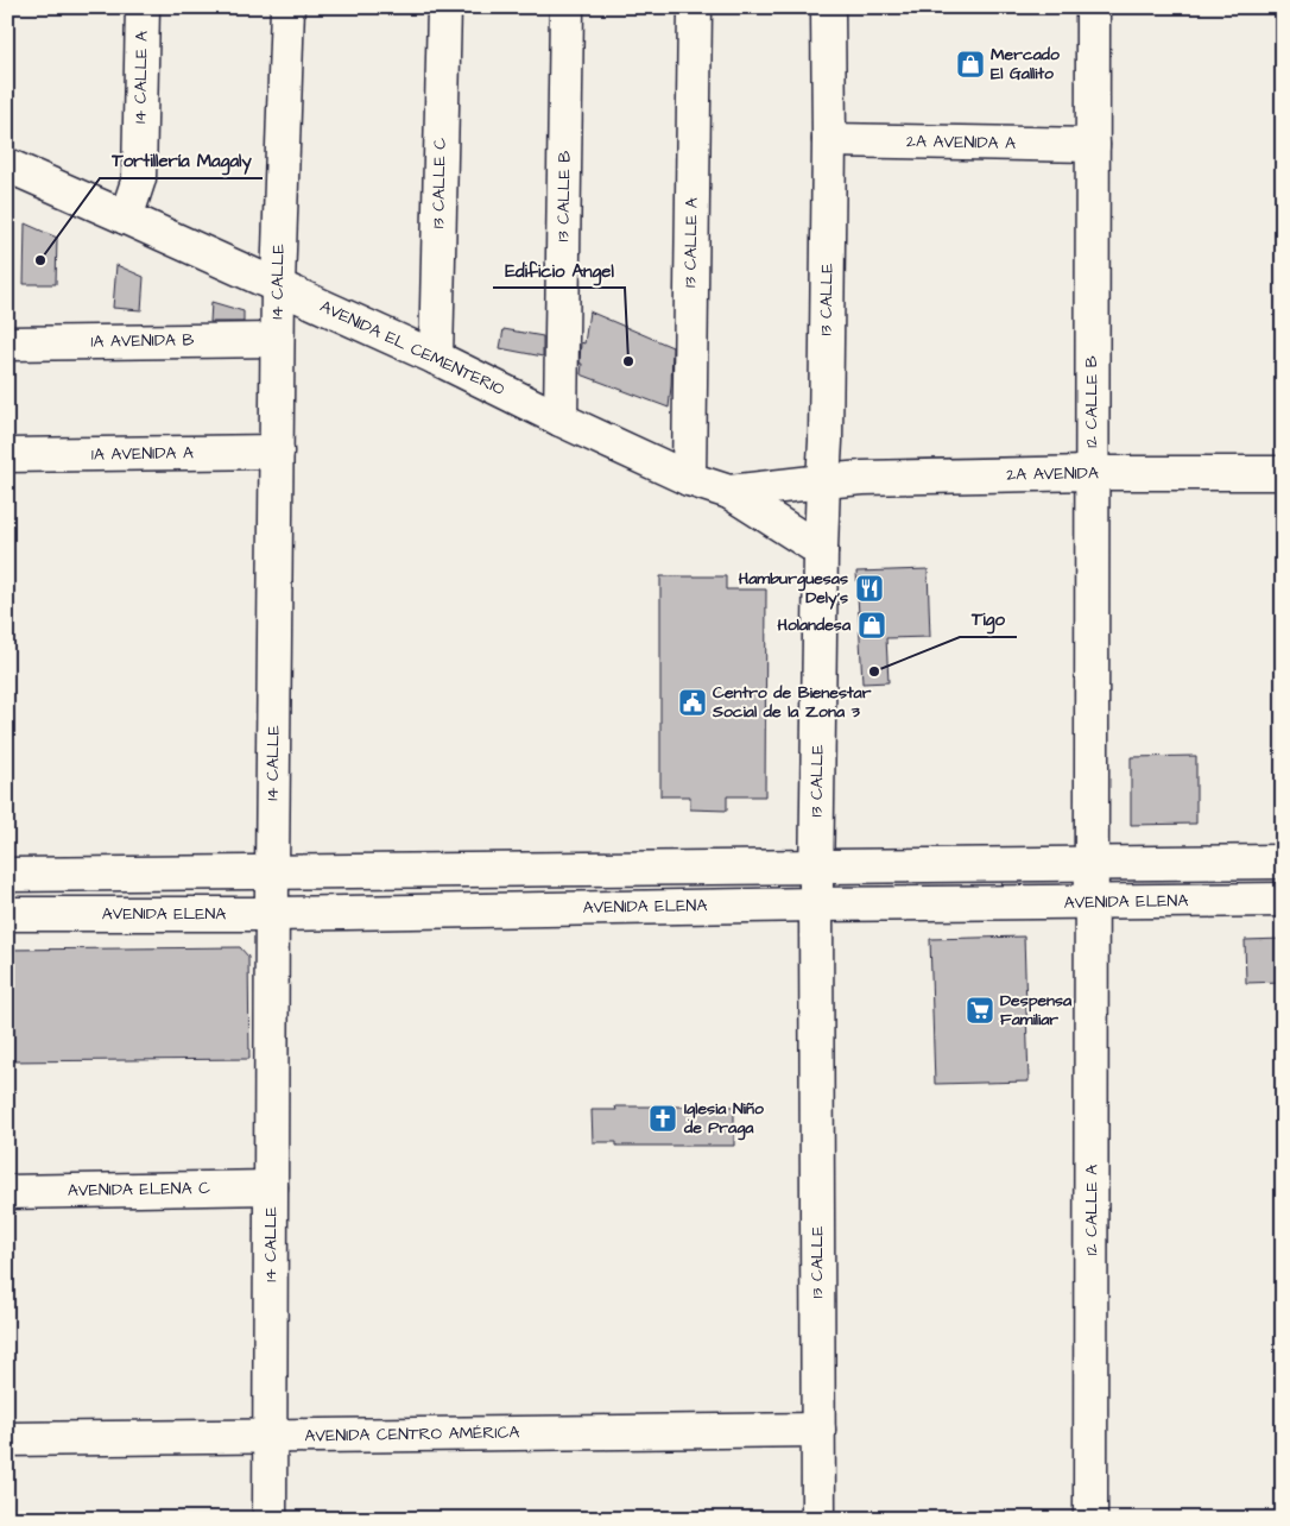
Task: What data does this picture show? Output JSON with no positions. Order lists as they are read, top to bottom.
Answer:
{
  "streets": {
    "street": [
      "14 CALLE A",
      "2A AVENIDA A",
      "13 CALLE C",
      "13 CALLE B",
      "13 CALLE A",
      "14 CALLE",
      "13 CALLE",
      "1A AVENIDA B",
      "AVENIDA EL CEMENTERIO",
      "12 CALLE B",
      "1A AVENIDA A",
      "2A AVENIDA",
      "AVENIDA ELENA",
      "AVENIDA ELENA C",
      "12 CALLE A",
      "AVENIDA CENTRO AMÉRICA"
    ]
  },
  "crossings": [
    ["14 CALLE A", "AVENIDA EL CEMENTERIO"],
    ["2A AVENIDA A", "13 CALLE"],
    ["2A AVENIDA A", "12 CALLE B"],
    ["13 CALLE C", "AVENIDA EL CEMENTERIO"],
    ["13 CALLE B", "AVENIDA EL CEMENTERIO"],
    ["13 CALLE A", "AVENIDA EL CEMENTERIO"],
    ["14 CALLE", "1A AVENIDA B"],
    ["14 CALLE", "AVENIDA EL CEMENTERIO"],
    ["14 CALLE", "1A AVENIDA A"],
    ["14 CALLE", "AVENIDA ELENA"],
    ["14 CALLE", "AVENIDA ELENA C"],
    ["14 CALLE", "AVENIDA CENTRO AMÉRICA"],
    ["13 CALLE", "AVENIDA EL CEMENTERIO"],
    ["13 CALLE", "2A AVENIDA"],
    ["13 CALLE", "AVENIDA ELENA"],
    ["13 CALLE", "AVENIDA CENTRO AMÉRICA"],
    ["AVENIDA EL CEMENTERIO", "2A AVENIDA"],
    ["12 CALLE B", "2A AVENIDA"],
    ["12 CALLE B", "AVENIDA ELENA"],
    ["12 CALLE B", "12 CALLE A"],
    ["AVENIDA ELENA", "12 CALLE A"]
  ],
  "places": {
    "shop": ["Mercado El Gallito", "Holandesa"],
    "other": ["Tortillería Magaly", "Edificio Angel", "Tigo"],
    "restaurant": ["Hamburguesas Dely's"],
    "public building": ["Centro de Bienestar Social de la Zona 3"],
    "supermarket": ["Despensa Familiar"],
    "church": ["Iglesia Niño de Praga"]
  }
}
